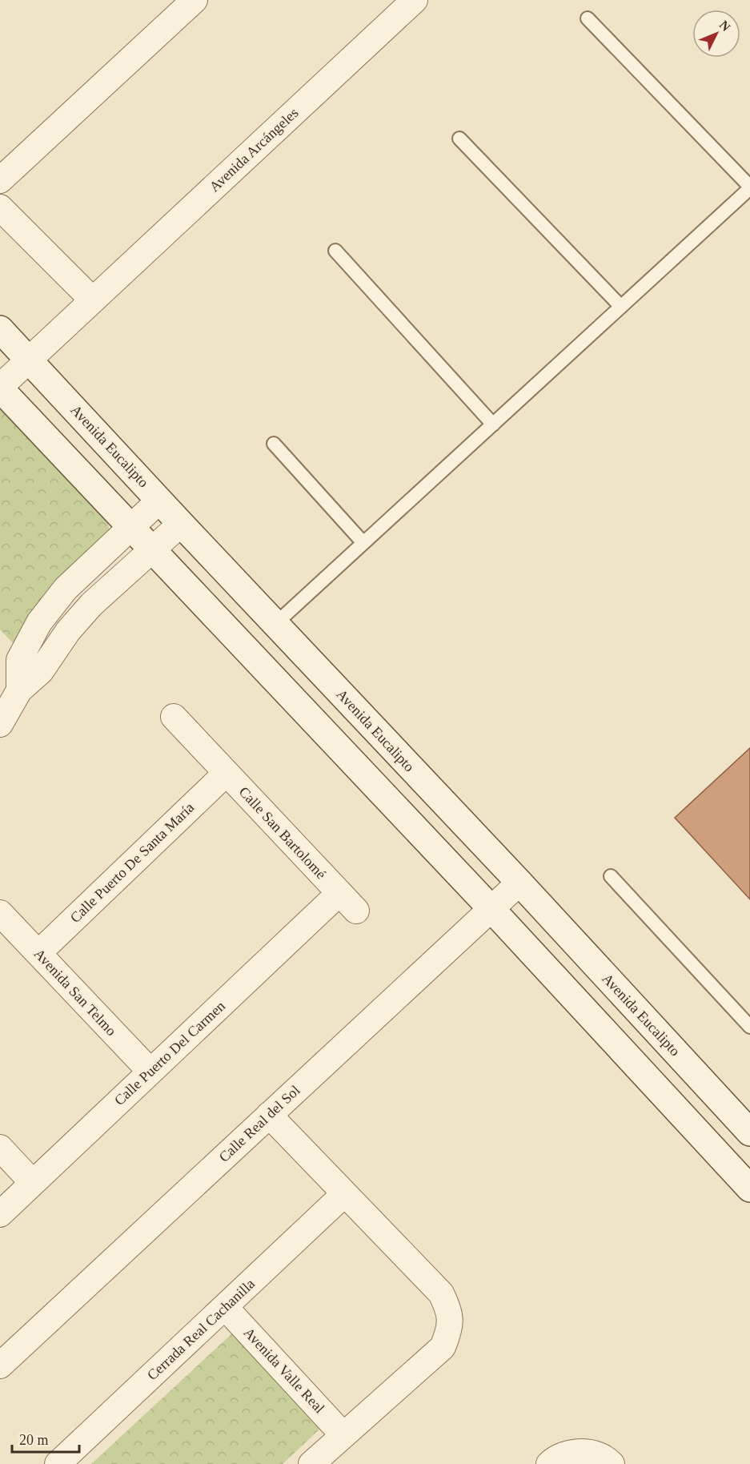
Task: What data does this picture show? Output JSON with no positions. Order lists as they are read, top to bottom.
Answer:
{
  "streets": {
    "street": [
      "Avenida Arcángeles",
      "Avenida Eucalipto",
      "Calle San Bartolomé",
      "Calle Puerto De Santa María",
      "Avenida San Telmo",
      "Calle Puerto Del Carmen",
      "Calle Real del Sol",
      "Cerrada Real Cachanilla",
      "Avenida Valle Real"
    ]
  },
  "crossings": [
    ["Avenida Arcángeles", "Avenida Eucalipto"],
    ["Avenida Eucalipto", "Calle Real del Sol"],
    ["Calle San Bartolomé", "Calle Puerto De Santa María"],
    ["Calle San Bartolomé", "Calle Puerto Del Carmen"],
    ["Calle Puerto De Santa María", "Avenida San Telmo"],
    ["Avenida San Telmo", "Calle Puerto Del Carmen"],
    ["Cerrada Real Cachanilla", "Avenida Valle Real"]
  ],
  "scale_bar": "20 m",
  "north": "top right"
}
